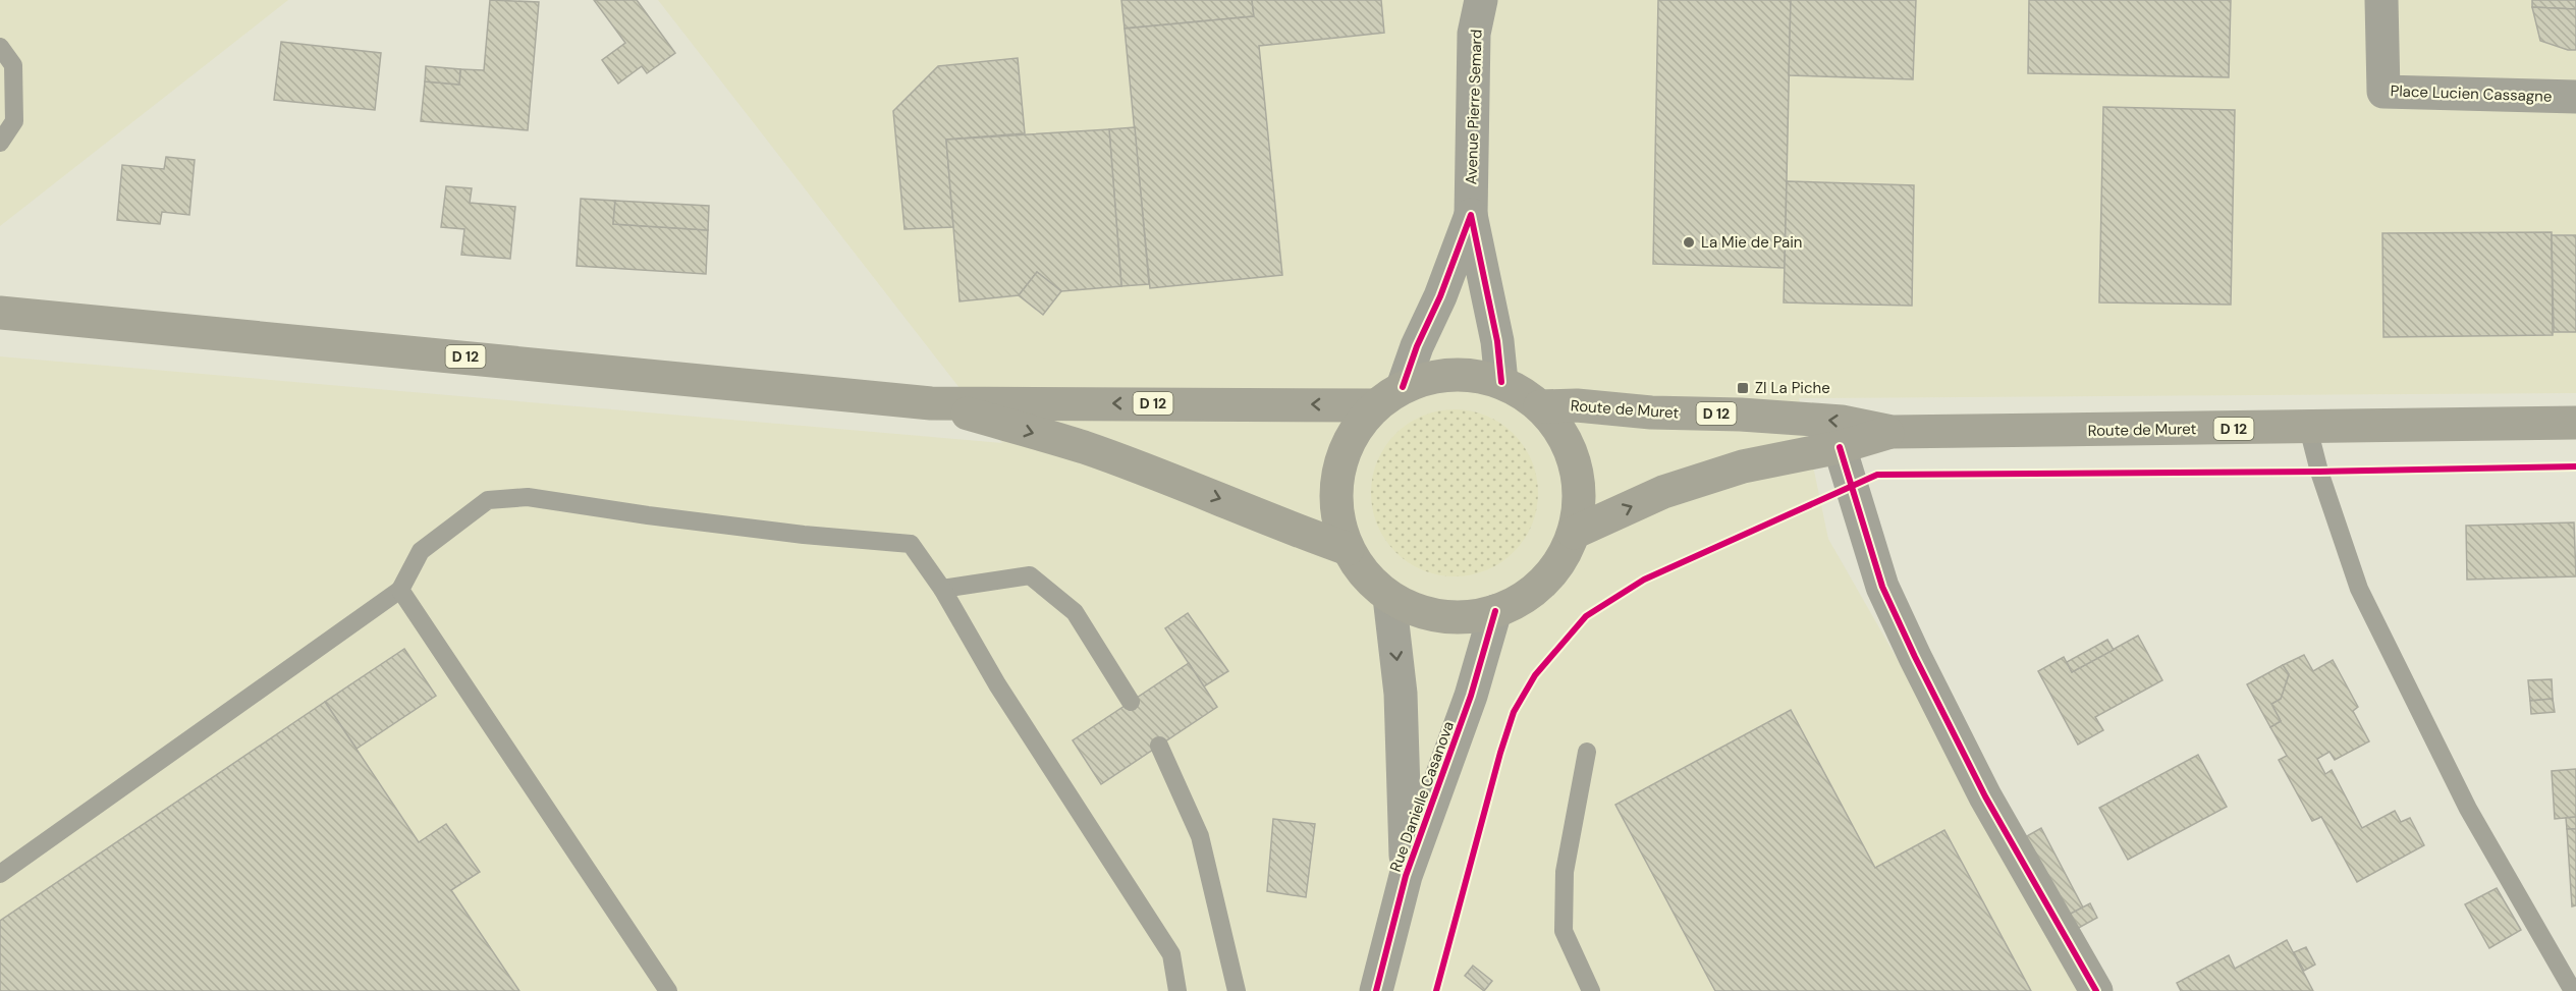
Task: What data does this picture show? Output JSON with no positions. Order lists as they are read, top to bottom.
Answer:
{
  "streets": {
    "main road": ["D 12", "Route de Muret"],
    "street": ["Place Lucien Cassagne", "Avenue Pierre Semard", "Rue Danielle Casanova"]
  },
  "crossings": [
    ["Avenue Pierre Semard", "D 12"],
    ["Avenue Pierre Semard", "Route de Muret"],
    ["D 12", "Route de Muret"],
    ["Route de Muret", "Rue Danielle Casanova"]
  ],
  "places": {
    "other": ["La Mie de Pain"],
    "transit": ["ZI La Piche"]
  }
}
